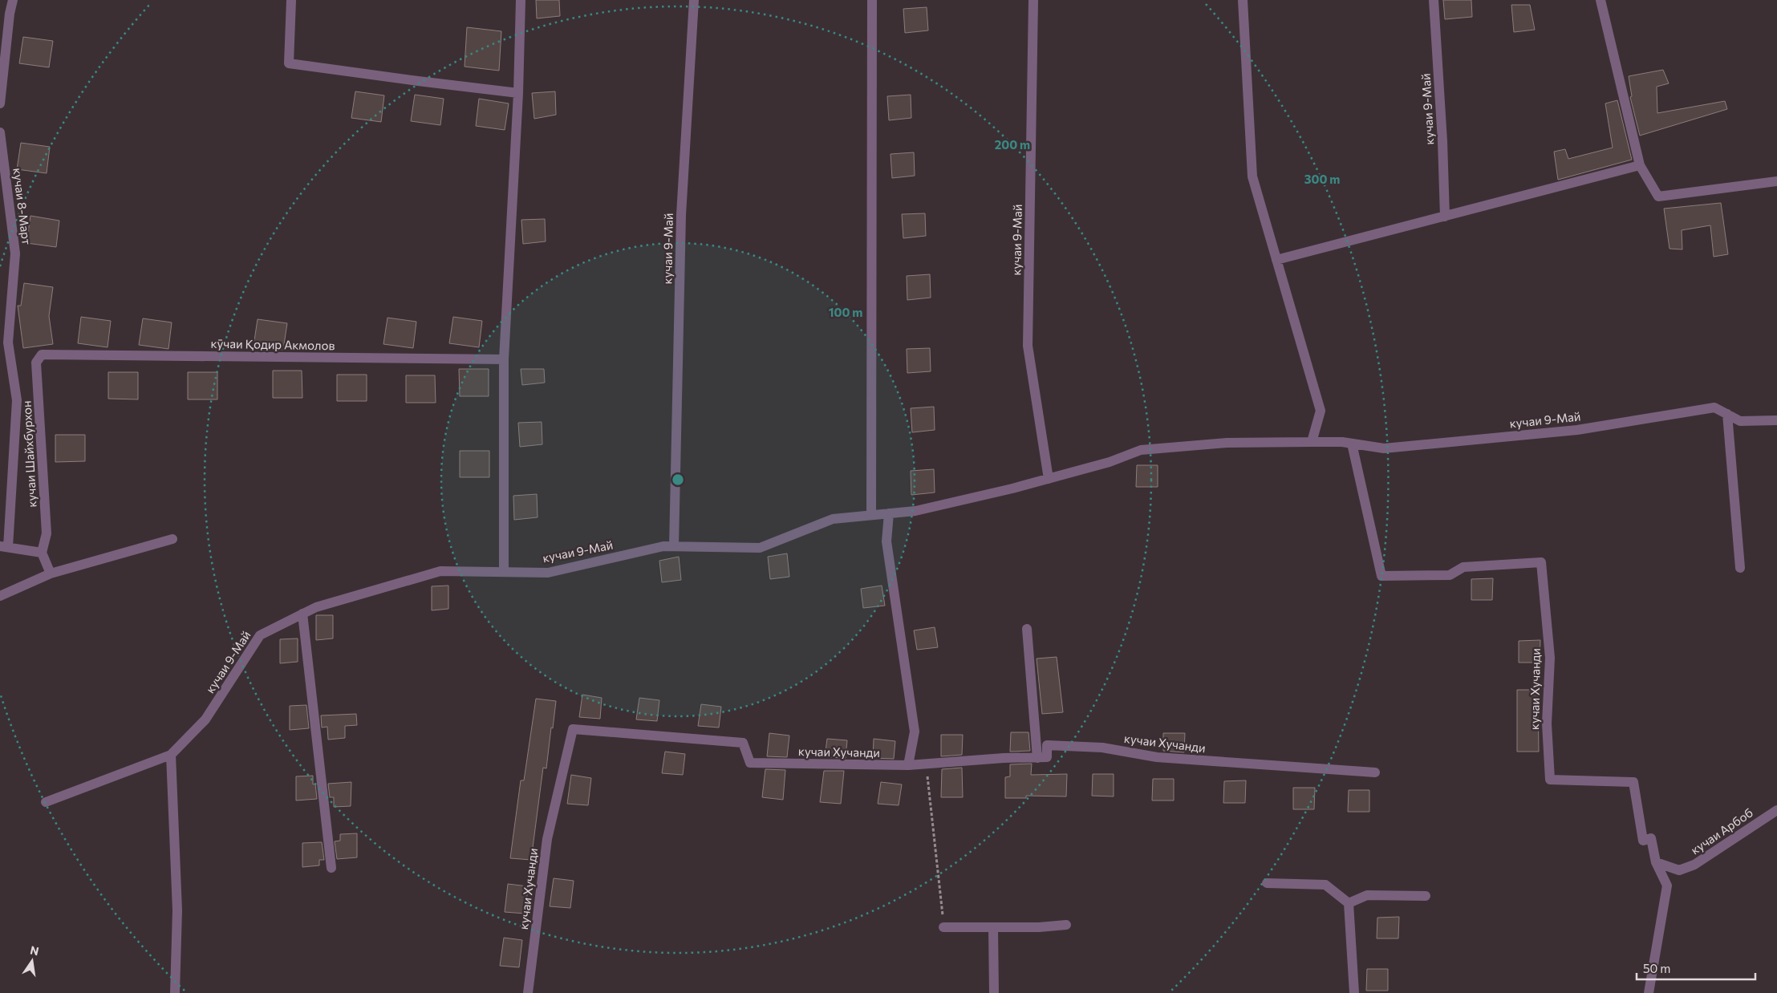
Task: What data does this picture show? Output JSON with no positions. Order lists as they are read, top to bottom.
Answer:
{
  "streets": {
    "street": [
      "кучаи 9-Май",
      "кучаи 8-Март",
      "кӯчаи Қодир Акмолов",
      "кучаи Шайхбурхон",
      "кучаи Хучанди",
      "кучаи Арбоб"
    ]
  },
  "crossings": [
    ["кучаи 9-Май", "кучаи Хучанди"],
    ["кӯчаи Қодир Акмолов", "кучаи Шайхбурхон"],
    ["кучаи Хучанди", "кучаи Арбоб"]
  ],
  "scale_bar": "50 m",
  "north": "top",
  "rings": ["200 m", "300 m", "100 m"]
}
